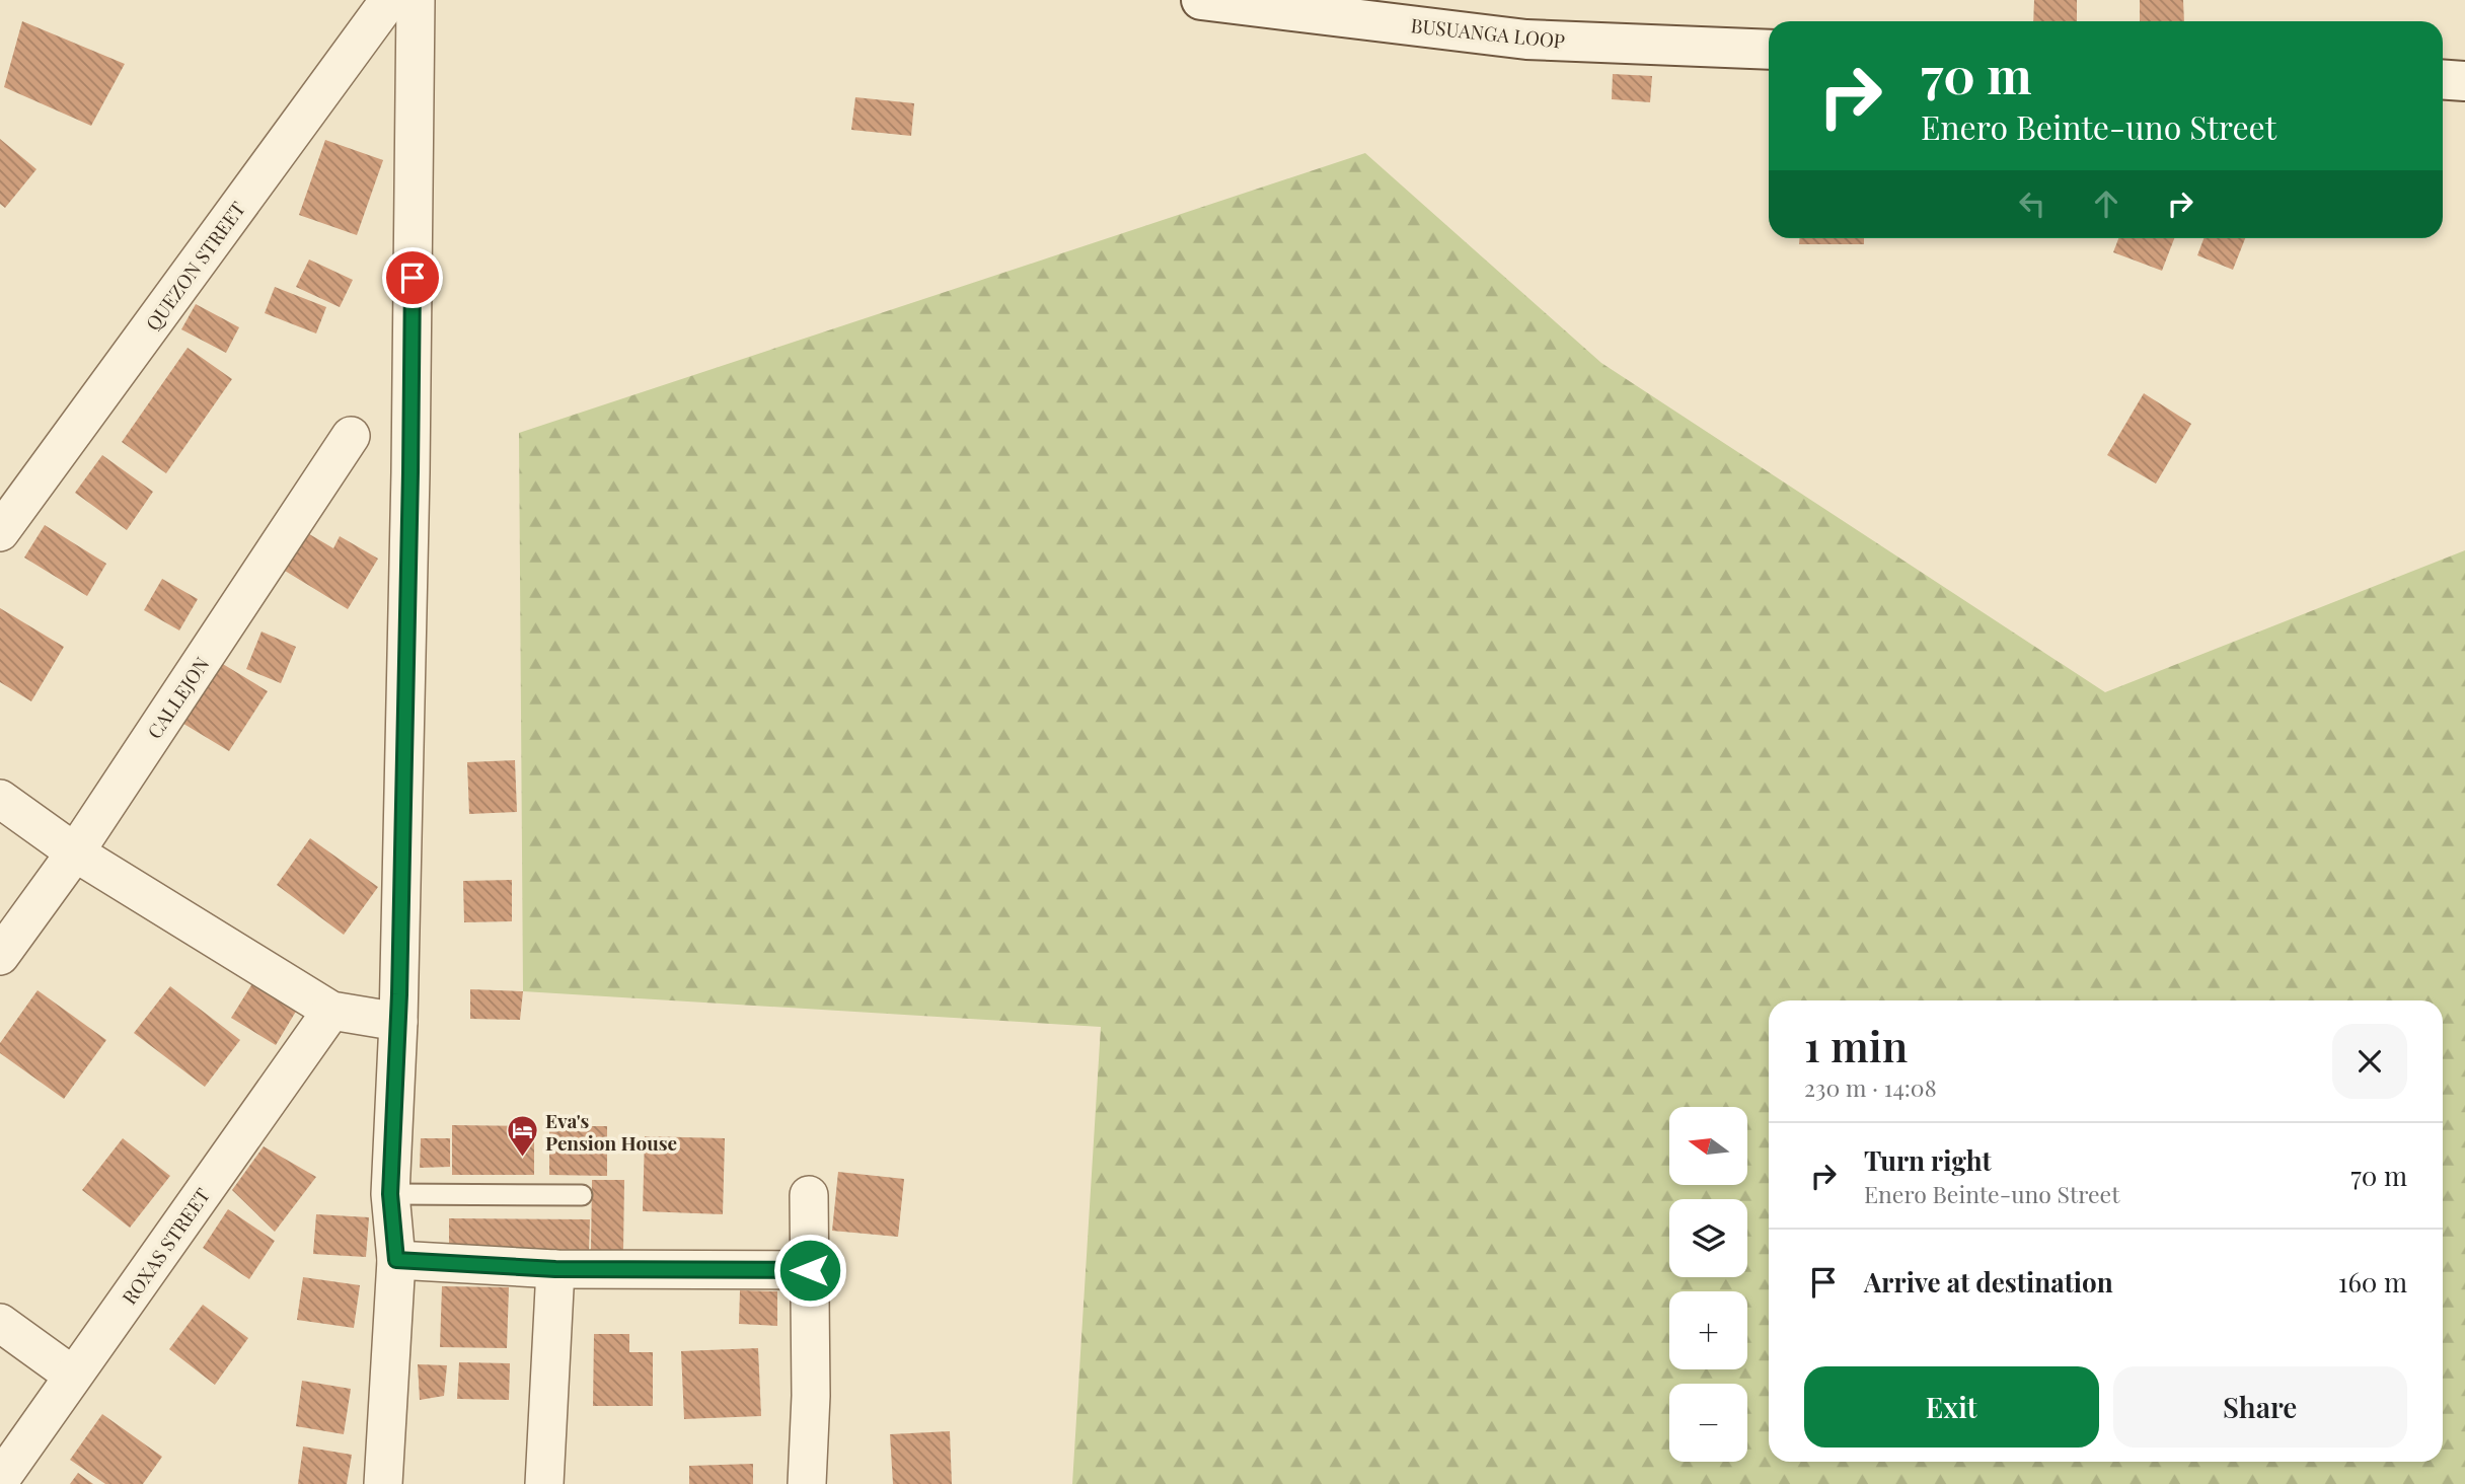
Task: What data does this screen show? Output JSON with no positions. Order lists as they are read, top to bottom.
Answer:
{
  "streets": {
    "main road": ["BUSUANGA LOOP"],
    "street": ["QUEZON STREET", "CALLEJON", "ROXAS STREET"]
  },
  "places": {
    "hotel": ["Eva's Pension House"]
  },
  "north": "left",
  "page": {
    "turn": ["70 m", "Enero Beinte-uno Street"],
    "heading": ["1 min", "230 m · 14:08"],
    "map_buttons": ["+", "−"],
    "list": [
      {
        "name": "Turn right",
        "note": "Enero Beinte-uno Street",
        "value": "70 m"
      },
      {
        "name": "Arrive at destination",
        "value": "160 m"
      }
    ],
    "buttons": ["Exit", "Share"]
  }
}
